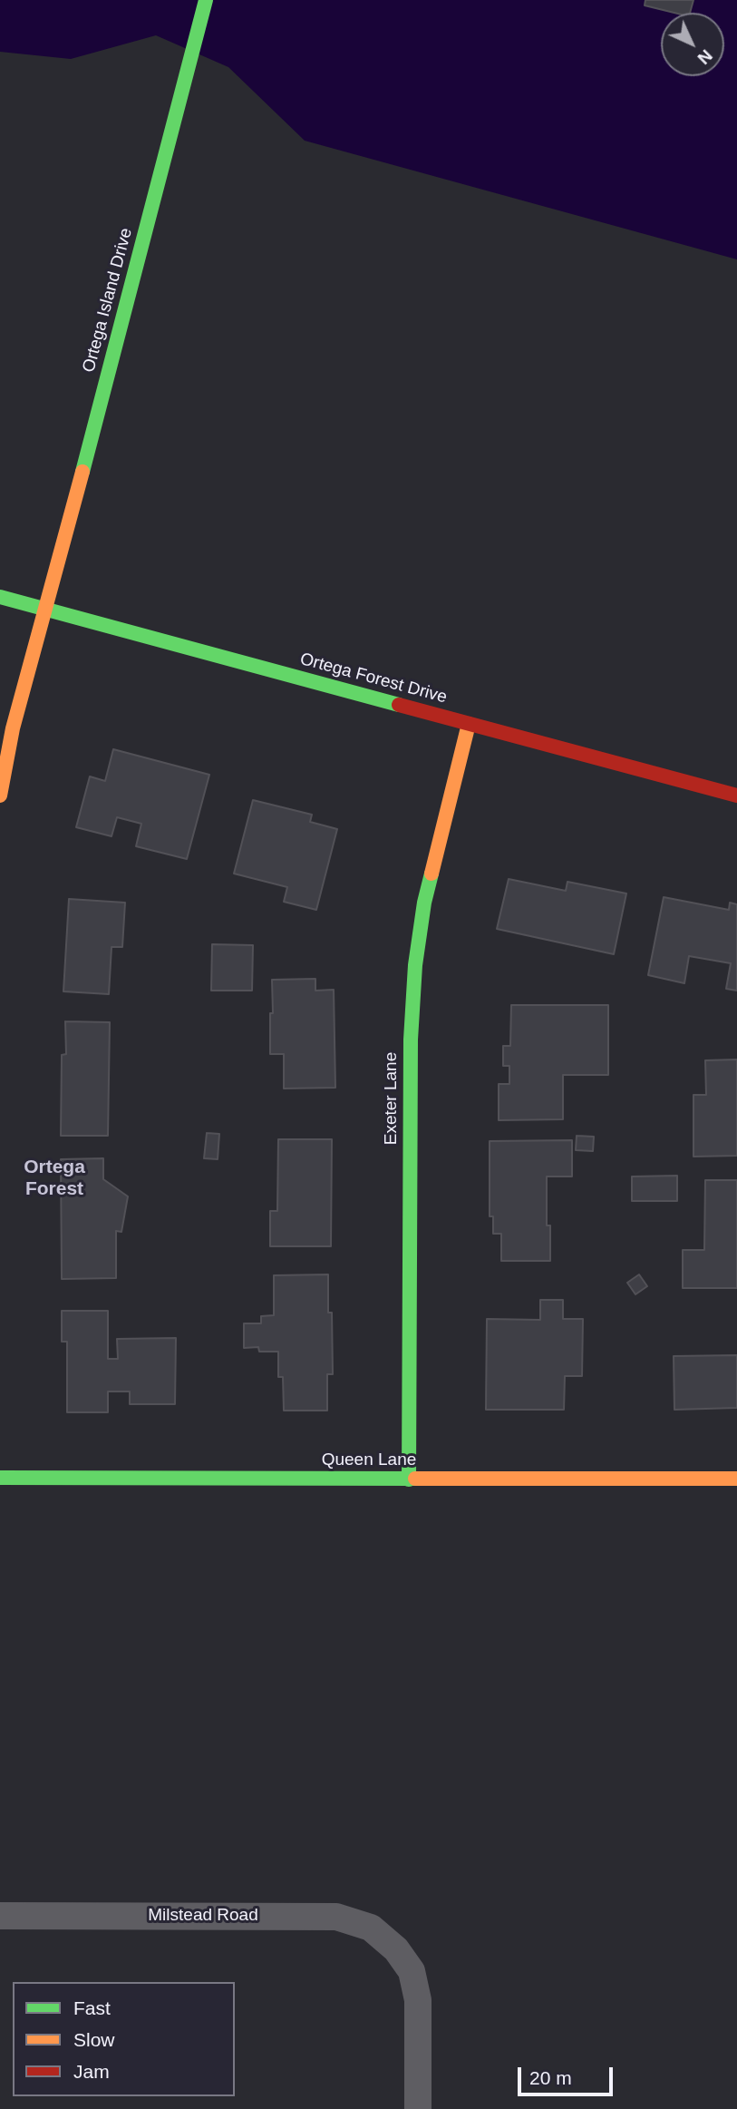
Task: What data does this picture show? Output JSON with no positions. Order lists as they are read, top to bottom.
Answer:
{
  "streets": {
    "street": [
      "Ortega Island Drive",
      "Ortega Forest Drive",
      "Exeter Lane",
      "Queen Lane",
      "Milstead Road"
    ]
  },
  "crossings": [
    ["Ortega Island Drive", "Ortega Forest Drive"],
    ["Ortega Forest Drive", "Exeter Lane"],
    ["Exeter Lane", "Queen Lane"]
  ],
  "districts": ["Ortega Forest"],
  "legend": ["Fast", "Slow", "Jam"],
  "scale_bar": "20 m",
  "north": "bottom right"
}
